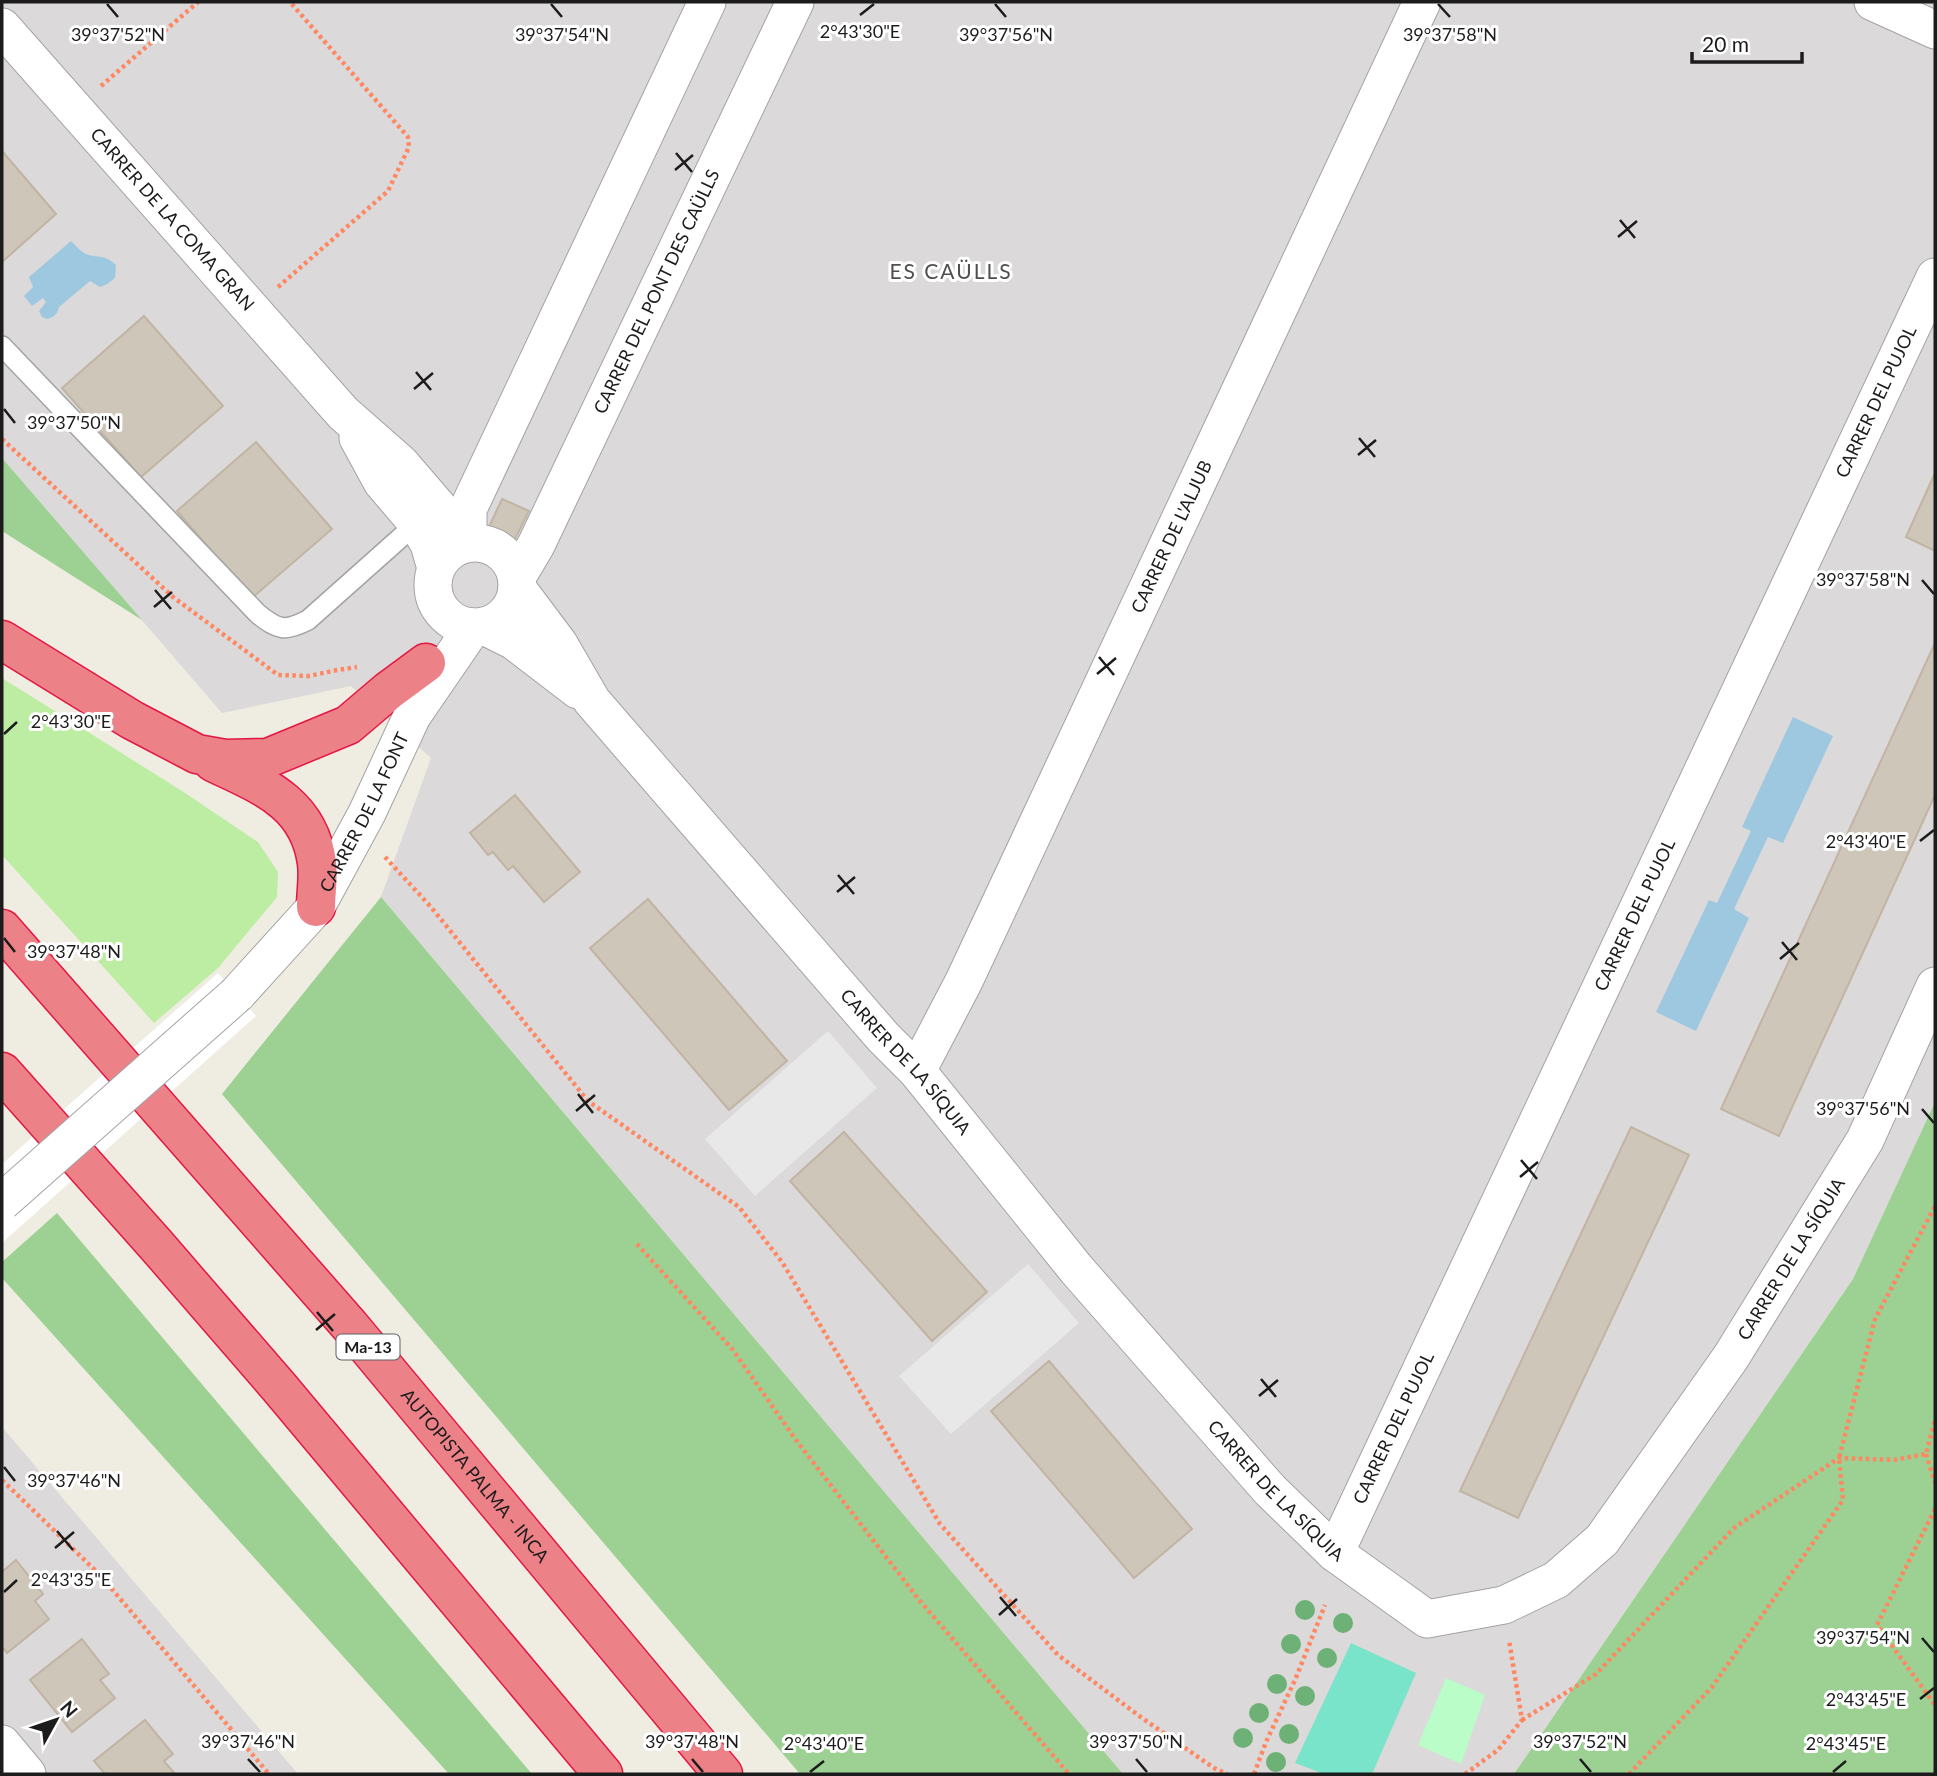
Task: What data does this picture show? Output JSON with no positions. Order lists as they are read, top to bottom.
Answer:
{
  "streets": {
    "highway": ["Ma-13", "AUTOPISTA PALMA - INCA"],
    "street": [
      "CARRER DE LA COMA GRAN",
      "CARRER DEL PONT DES CAÜLLS",
      "CARRER DEL PUJOL",
      "CARRER DE L'ALJUB",
      "CARRER DE LA FONT",
      "CARRER DE LA SÍQUIA"
    ]
  },
  "crossings": [
    ["CARRER DE LA COMA GRAN", "CARRER DEL PONT DES CAÜLLS"],
    ["CARRER DE LA COMA GRAN", "CARRER DE LA FONT"],
    ["CARRER DE LA COMA GRAN", "CARRER DE LA SÍQUIA"],
    ["CARRER DEL PONT DES CAÜLLS", "CARRER DE LA FONT"],
    ["CARRER DEL PONT DES CAÜLLS", "CARRER DE LA SÍQUIA"],
    ["CARRER DEL PUJOL", "CARRER DE LA SÍQUIA"],
    ["CARRER DE L'ALJUB", "CARRER DE LA SÍQUIA"],
    ["CARRER DE LA FONT", "CARRER DE LA SÍQUIA"]
  ],
  "districts": ["ES CAÜLLS"],
  "scale_bar": "20 m",
  "north": "top right",
  "coordinates": [
    "2°43'30\"E",
    "39°37'52\"N",
    "39°37'54\"N",
    "39°37'56\"N",
    "39°37'58\"N",
    "39°37'50\"N",
    "2°43'40\"E",
    "39°37'48\"N",
    "39°37'46\"N",
    "2°43'35\"E",
    "2°43'45\"E"
  ]
}
